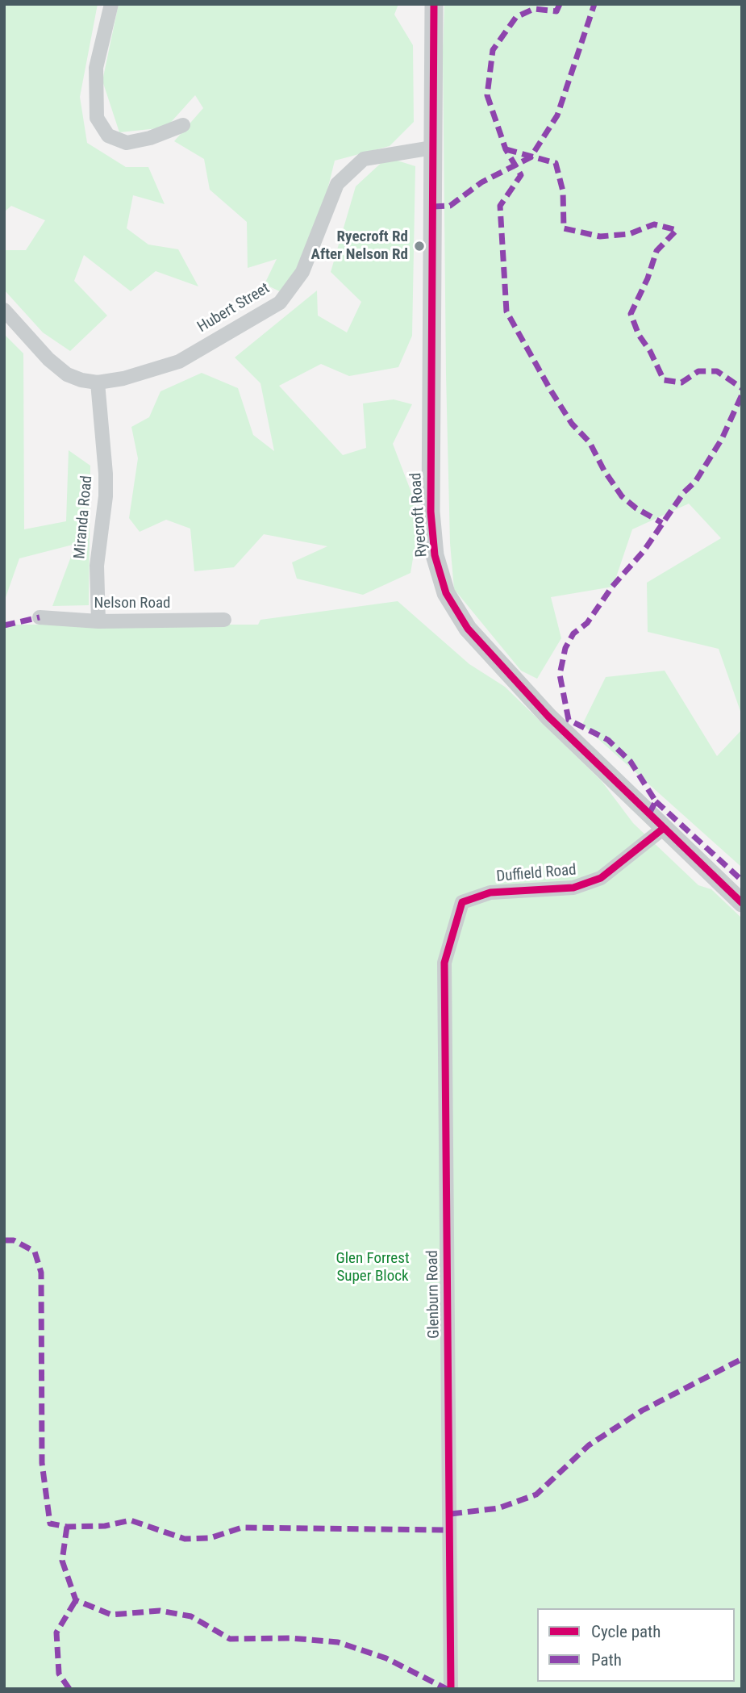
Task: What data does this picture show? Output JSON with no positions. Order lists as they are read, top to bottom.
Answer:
{
  "streets": {
    "street": [
      "Hubert Street",
      "Ryecroft Road",
      "Miranda Road",
      "Nelson Road",
      "Duffield Road",
      "Glenburn Road"
    ]
  },
  "crossings": [
    ["Hubert Street", "Ryecroft Road"],
    ["Hubert Street", "Miranda Road"],
    ["Ryecroft Road", "Duffield Road"],
    ["Miranda Road", "Nelson Road"],
    ["Duffield Road", "Glenburn Road"]
  ],
  "parks": ["Glen Forrest Super Block"],
  "places": ["Ryecroft Rd After Nelson Rd"],
  "legend": ["Cycle path", "Path"]
}
